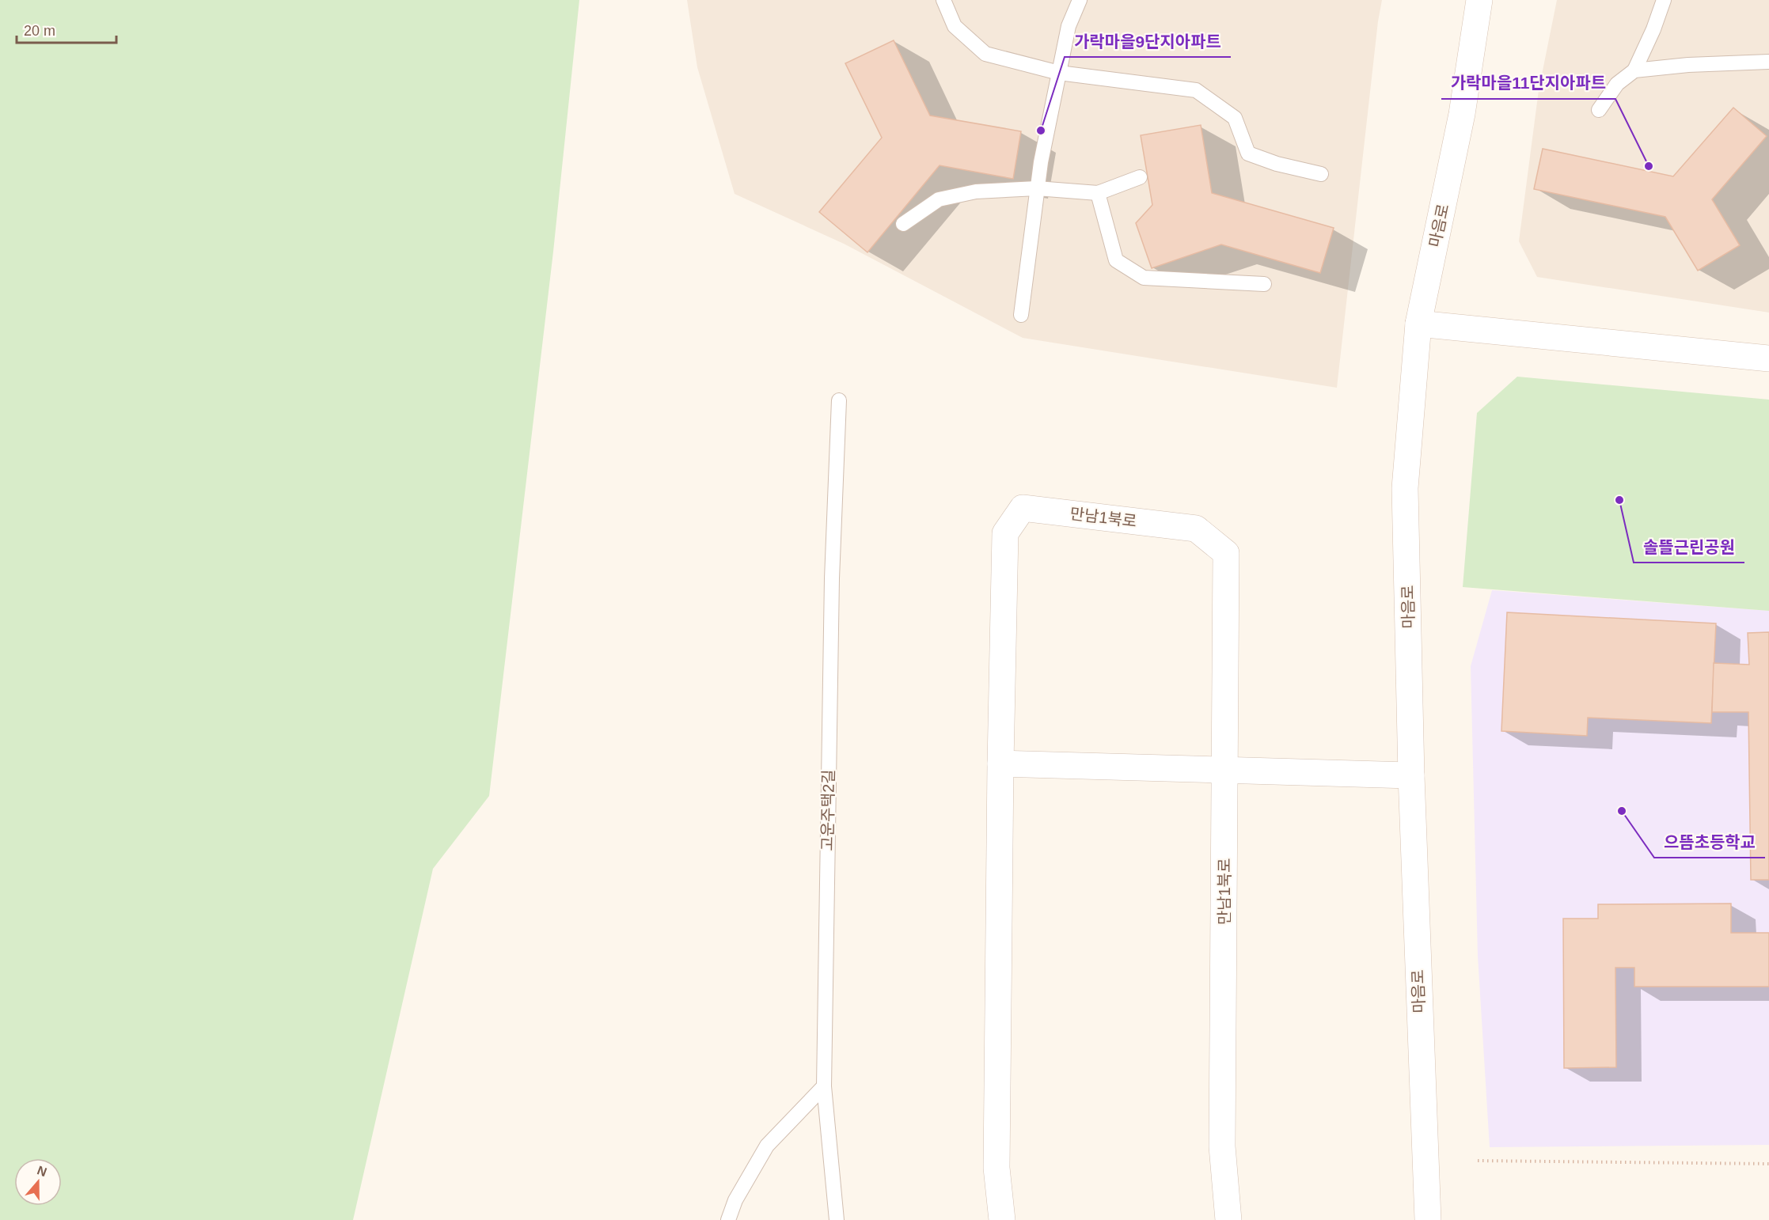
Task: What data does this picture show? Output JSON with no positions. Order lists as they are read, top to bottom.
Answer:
{
  "streets": {
    "street": ["마음로", "만남1북로"],
    "lane": ["고운주택2길"]
  },
  "places": [
    "가락마을9단지아파트",
    "가락마을11단지아파트",
    "솔뜰근린공원",
    "으뜸초등학교"
  ],
  "scale_bar": "20 m",
  "north": "top"
}
